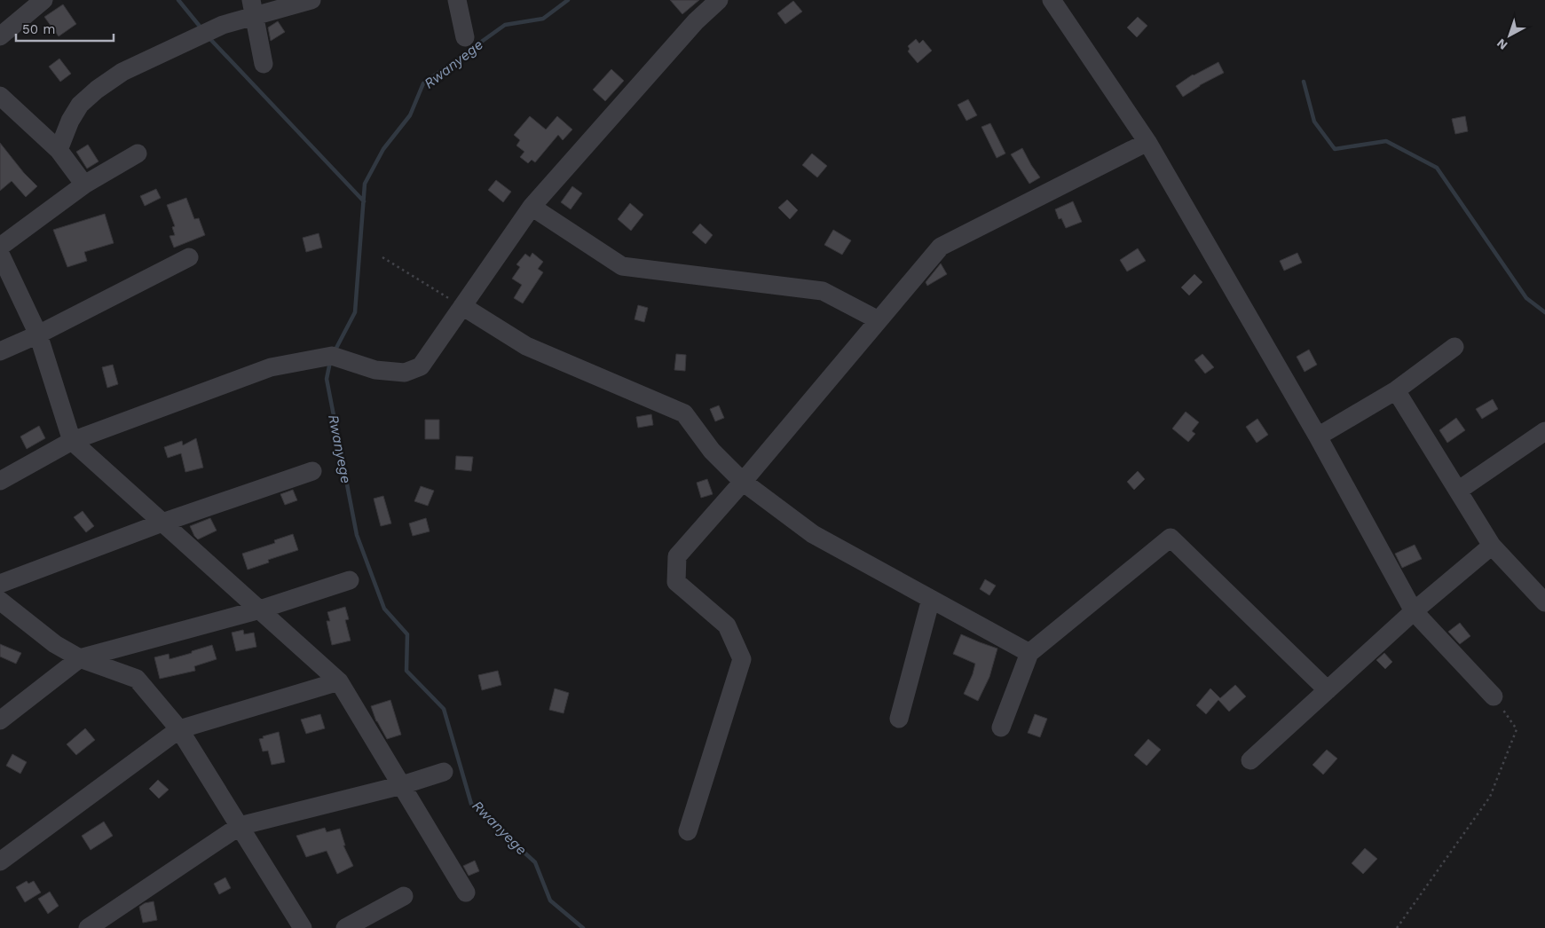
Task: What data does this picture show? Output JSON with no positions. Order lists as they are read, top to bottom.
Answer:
{
  "water": ["Rwanyege"],
  "scale_bar": "50 m",
  "north": "bottom left"
}
